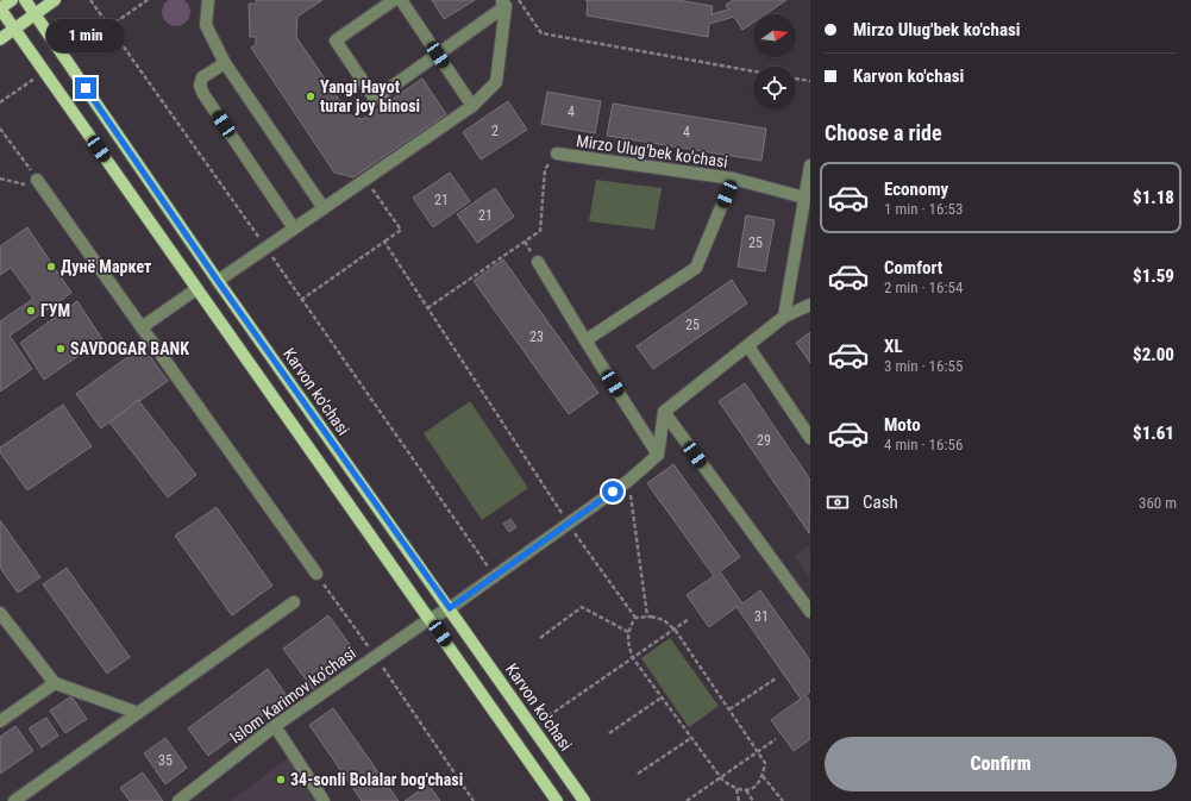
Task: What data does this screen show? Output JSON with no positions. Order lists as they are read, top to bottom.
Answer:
{
  "streets": {
    "main road": ["Karvon ko'chasi"],
    "street": ["Mirzo Ulug'bek ko'chasi", "Islom Karimov ko‘chasi"]
  },
  "places": [
    "Yangi Hayot turar joy binosi",
    "Дунё Маркет",
    "ГУМ",
    "SAVDOGAR BANK",
    "34-sonli Bolalar bog'chasi"
  ],
  "house_numbers": [
    "4",
    "2",
    "4",
    "21",
    "21",
    "25",
    "25",
    "23",
    "29",
    "31",
    "35"
  ],
  "north": "right",
  "page": {
    "banner": ["Mirzo Ulug'bek ko'chasi", "Karvon ko'chasi"],
    "bubble": "1 min",
    "heading": "Choose a ride",
    "list": [
      {
        "name": "Economy",
        "note": "1 min · 16:53",
        "value": "$1.18"
      },
      {
        "name": "Comfort",
        "note": "2 min · 16:54",
        "value": "$1.59"
      },
      {
        "name": "XL",
        "note": "3 min · 16:55",
        "value": "$2.00"
      },
      {
        "name": "Moto",
        "note": "4 min · 16:56",
        "value": "$1.61"
      }
    ],
    "pay": ["Cash", "360 m"],
    "buttons": "Confirm"
  }
}
